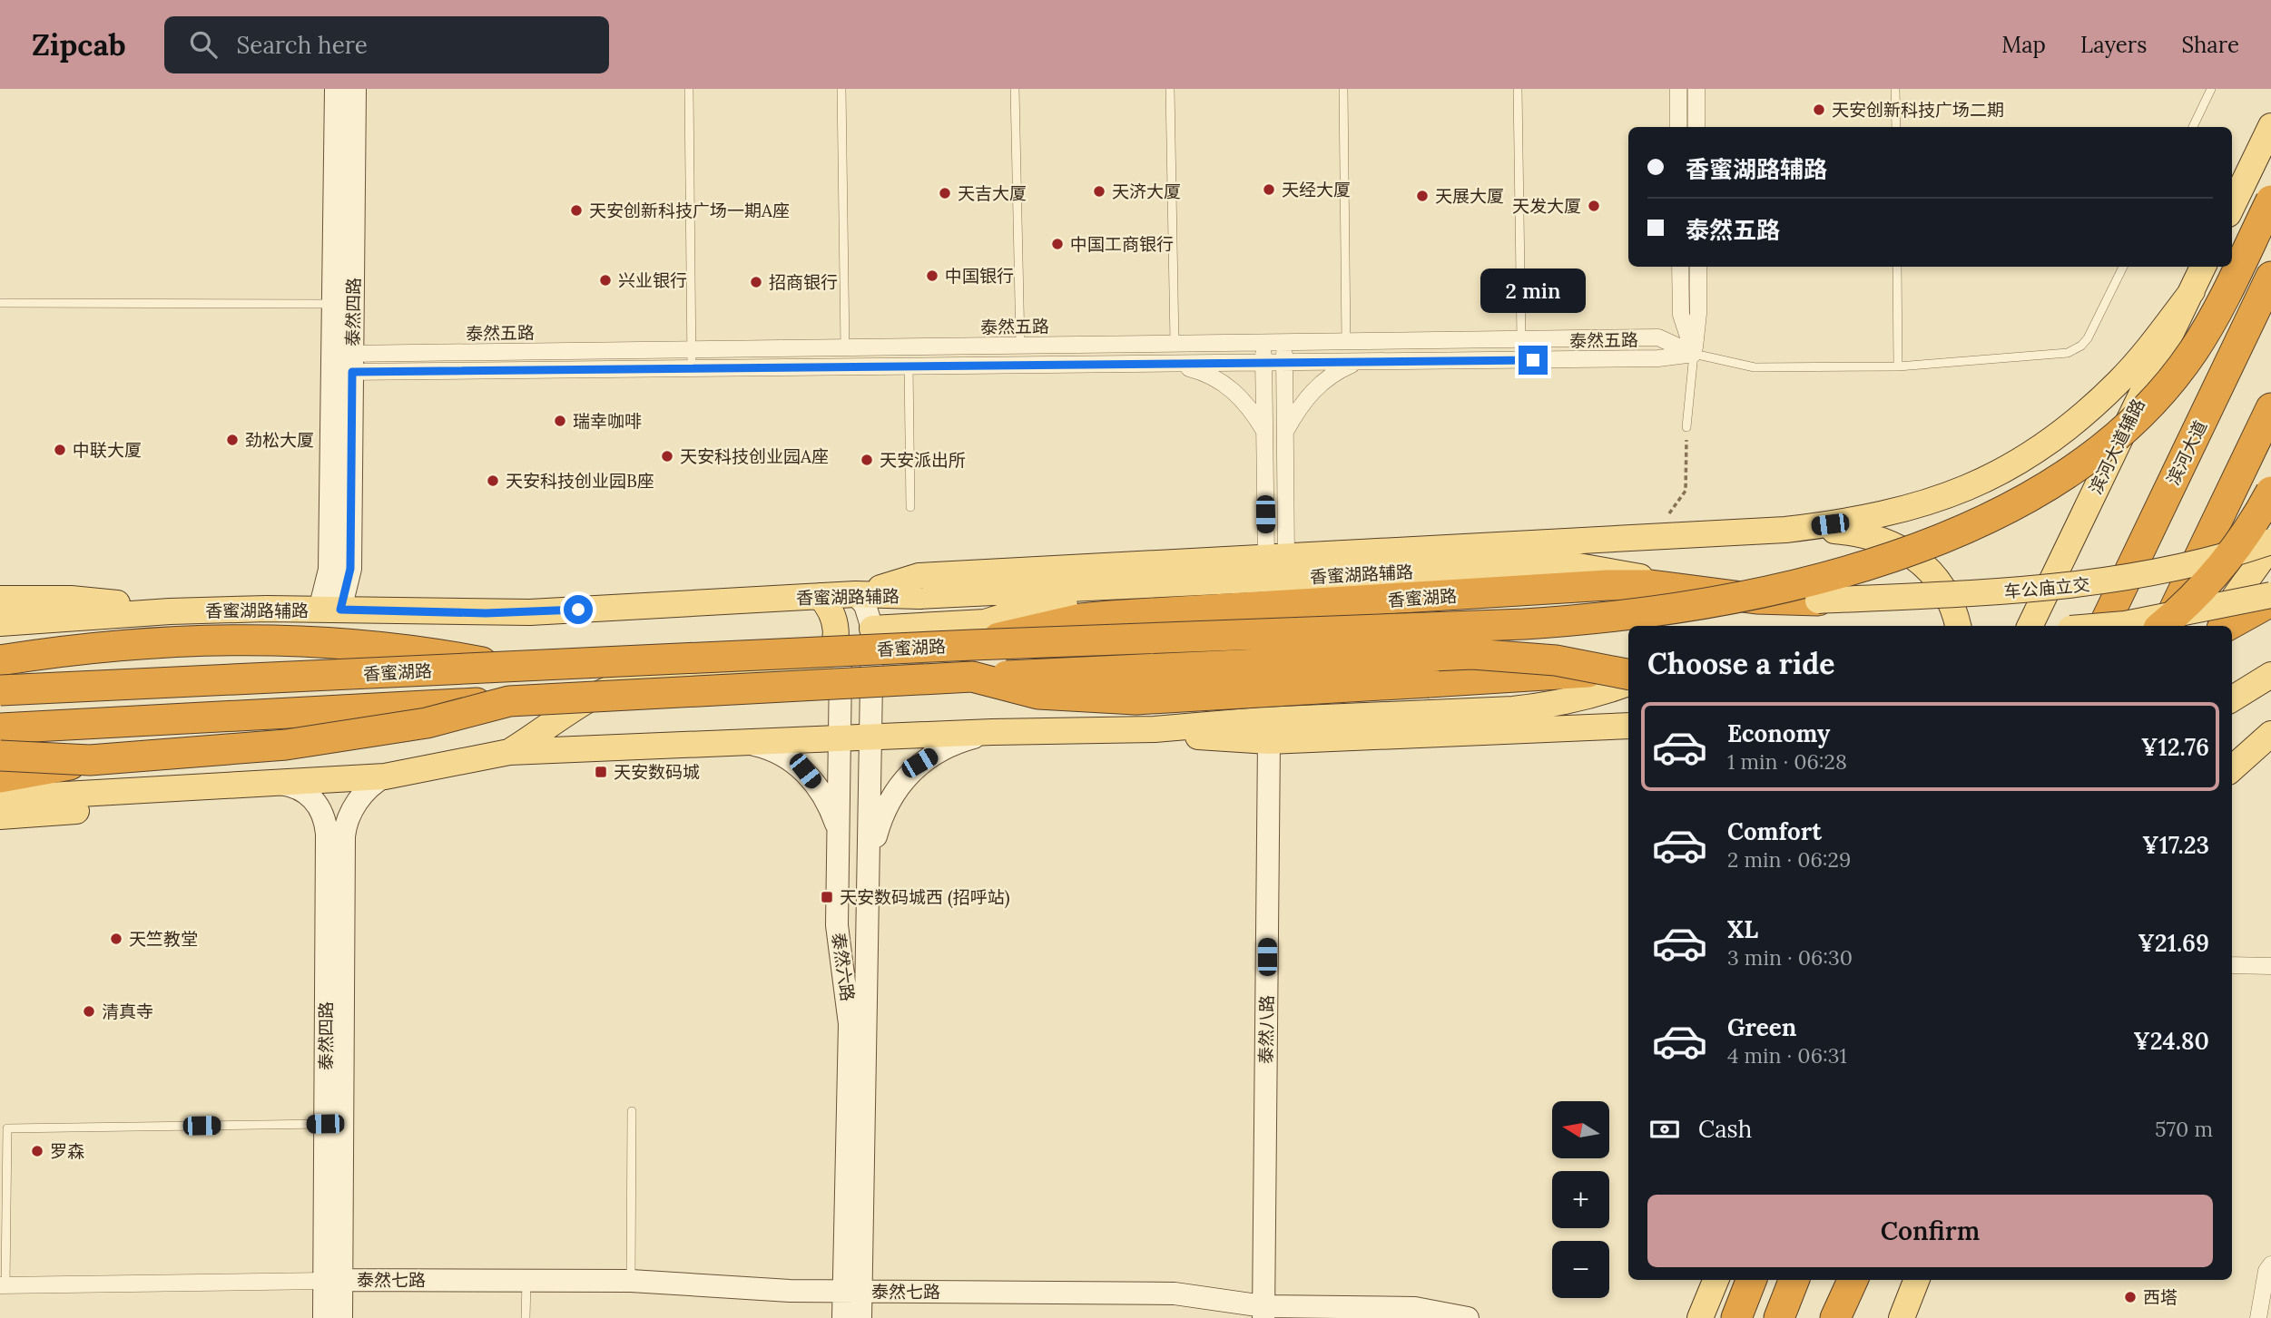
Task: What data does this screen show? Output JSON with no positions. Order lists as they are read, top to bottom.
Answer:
{
  "streets": {
    "highway": ["滨河大道", "香蜜湖路"],
    "main road": ["滨河大道辅路", "香蜜湖路辅路", "车公庙立交"],
    "street": [
      "泰然四路",
      "泰然五路",
      "泰然六路",
      "泰然八路",
      "泰然七路"
    ]
  },
  "crossings": [
    ["泰然四路", "泰然五路"],
    ["泰然四路", "香蜜湖路辅路"],
    ["泰然四路", "泰然七路"],
    ["香蜜湖路辅路", "香蜜湖路"],
    ["香蜜湖路辅路", "泰然六路"],
    ["车公庙立交", "香蜜湖路"],
    ["泰然六路", "泰然七路"],
    ["泰然八路", "泰然七路"]
  ],
  "places": {
    "other": [
      "天安创新科技广场二期",
      "天经大厦",
      "天济大厦",
      "天吉大厦",
      "天展大厦",
      "天发大厦",
      "天安创新科技广场一期A座",
      "中国工商银行",
      "中国银行",
      "兴业银行",
      "招商银行",
      "瑞幸咖啡",
      "劲松大厦",
      "中联大厦",
      "天安科技创业园A座",
      "天安派出所",
      "天安科技创业园B座",
      "天竺教堂",
      "清真寺",
      "罗森",
      "西塔"
    ],
    "transit": ["天安数码城", "天安数码城西 (招呼站)"]
  },
  "north": "left",
  "page": {
    "header": "Zipcab",
    "search": "Search here",
    "nav": ["Map", "Layers", "Share"],
    "banner": ["香蜜湖路辅路", "泰然五路"],
    "bubble": "2 min",
    "heading": "Choose a ride",
    "list": [
      {
        "name": "Economy",
        "note": "1 min · 06:28",
        "value": "¥12.76"
      },
      {
        "name": "Comfort",
        "note": "2 min · 06:29",
        "value": "¥17.23"
      },
      {
        "name": "XL",
        "note": "3 min · 06:30",
        "value": "¥21.69"
      },
      {
        "name": "Green",
        "note": "4 min · 06:31",
        "value": "¥24.80"
      }
    ],
    "pay": ["Cash", "570 m"],
    "map_buttons": ["+", "−"],
    "buttons": "Confirm"
  }
}
